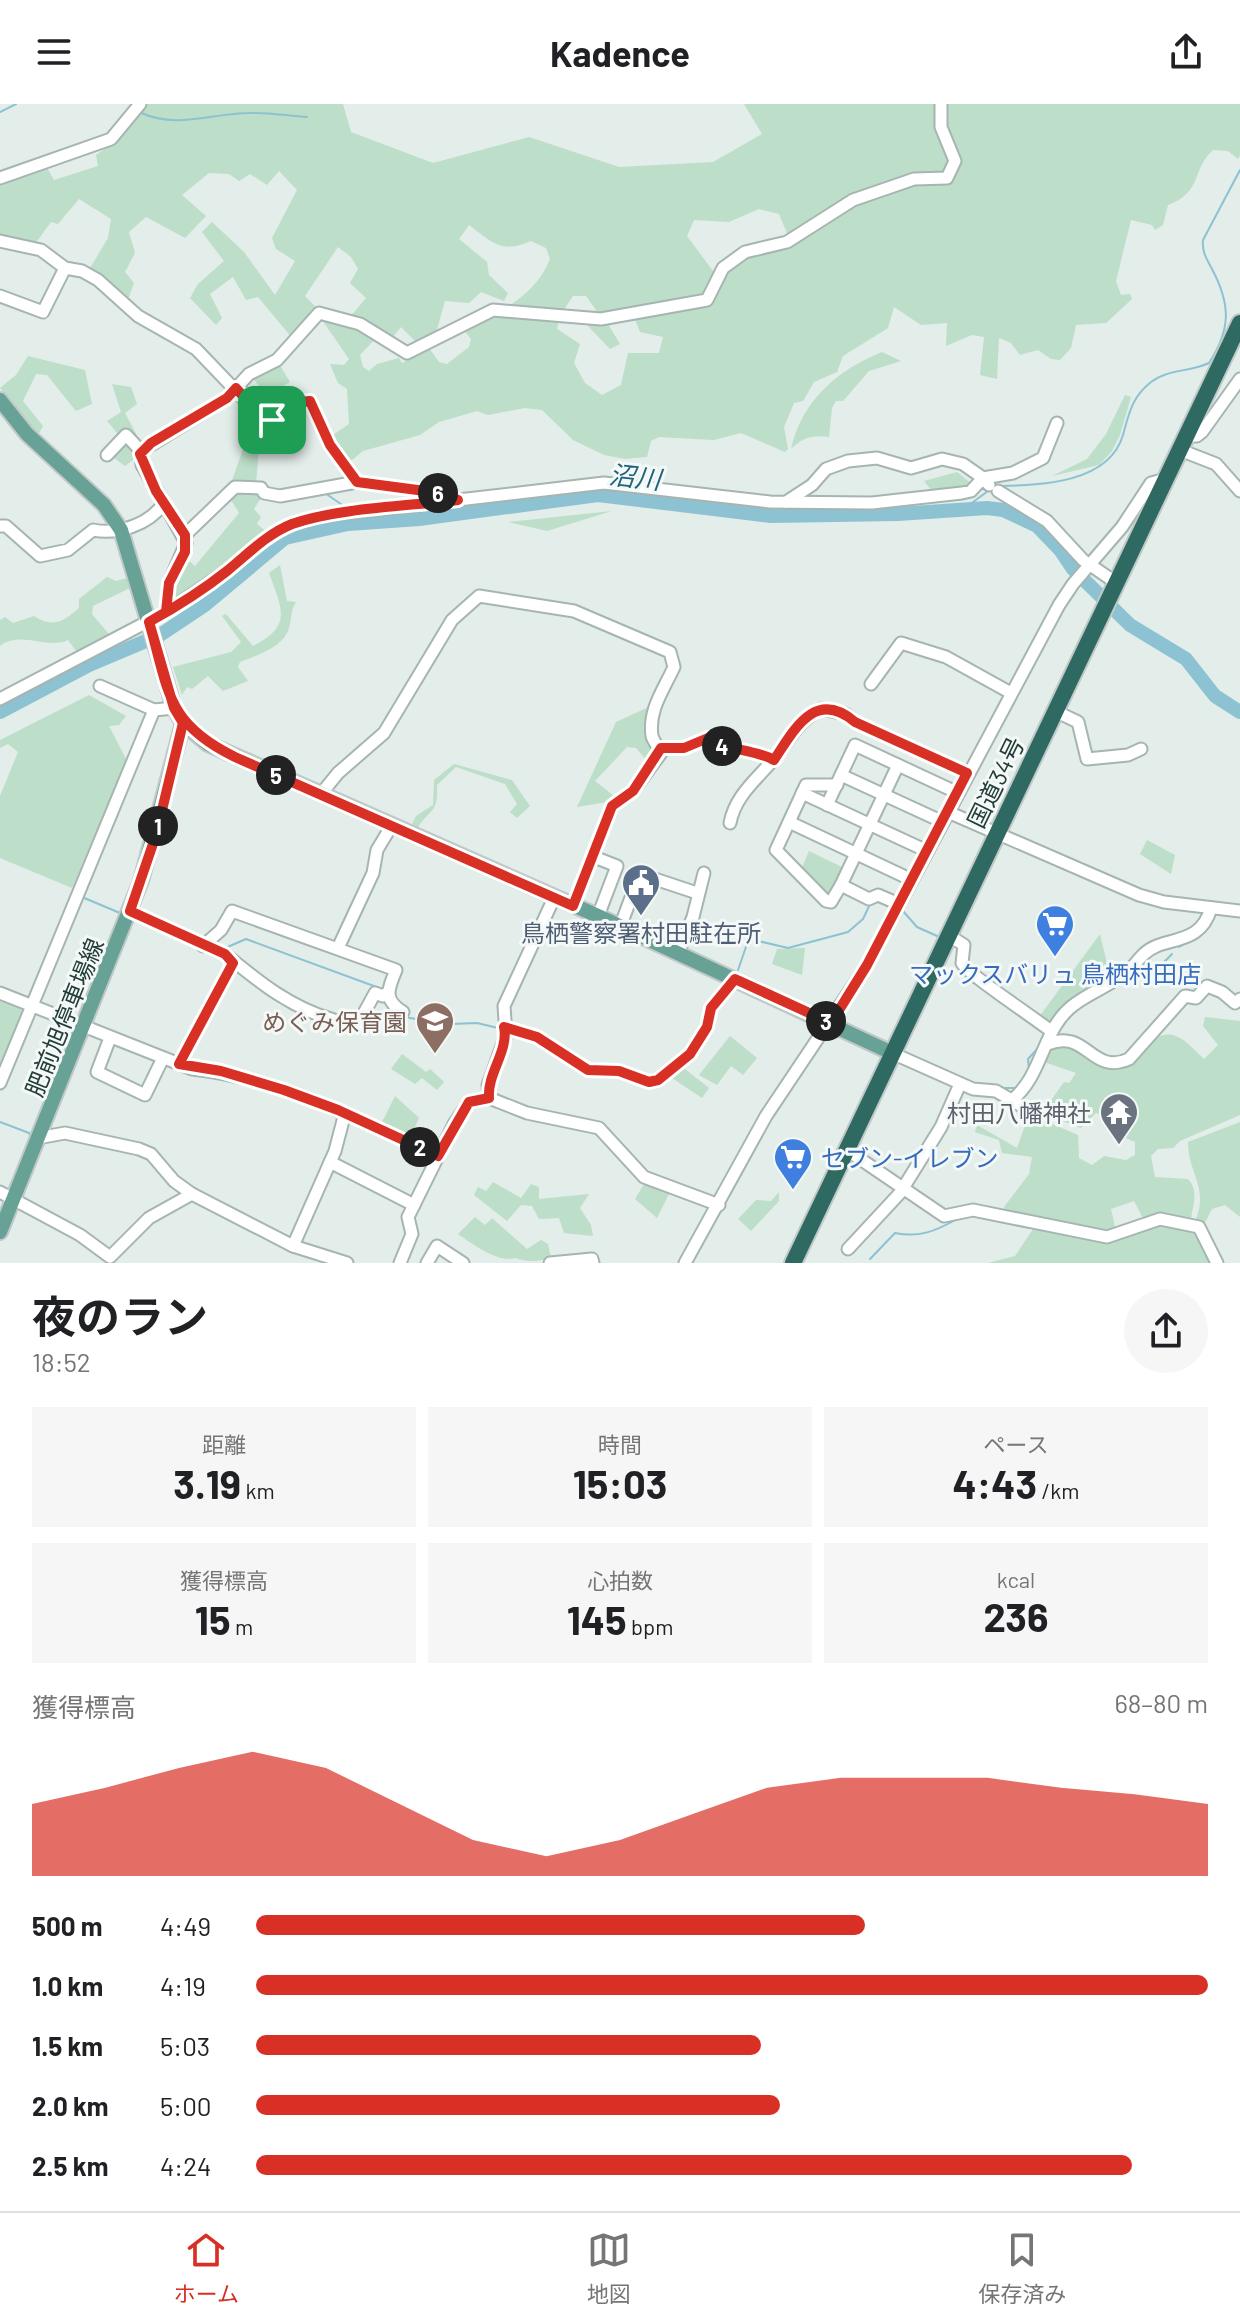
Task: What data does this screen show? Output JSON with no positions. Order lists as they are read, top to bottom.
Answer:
{
  "streets": {
    "highway": ["国道34号"],
    "main road": ["肥前旭停車場線"]
  },
  "water": ["沼川"],
  "places": {
    "public building": ["鳥栖警察署村田駐在所"],
    "supermarket": ["マックスバリュ 鳥栖村田店", "セブン-イレブン"],
    "school or university": ["めぐみ保育園"],
    "temple": ["村田八幡神社"]
  },
  "page": {
    "header": "Kadence",
    "pins": [
      "6",
      "4",
      "5",
      "1",
      "3",
      "2"
    ],
    "heading": ["夜のラン", "18:52"],
    "stats": [
      ["距離", "3.19 km"],
      ["時間", "15:03"],
      ["ペース", "4:43 /km"],
      ["獲得標高", "15 m"],
      ["心拍数", "145 bpm"],
      ["kcal", "236"]
    ],
    "chart": ["獲得標高", "68–80 m"],
    "list": [
      {
        "name": "500 m",
        "note": "4:49"
      },
      {
        "name": "1.0 km",
        "note": "4:19"
      },
      {
        "name": "1.5 km",
        "note": "5:03"
      },
      {
        "name": "2.0 km",
        "note": "5:00"
      },
      {
        "name": "2.5 km",
        "note": "4:24"
      }
    ],
    "tabs": ["ホーム", "地図", "保存済み"]
  }
}
